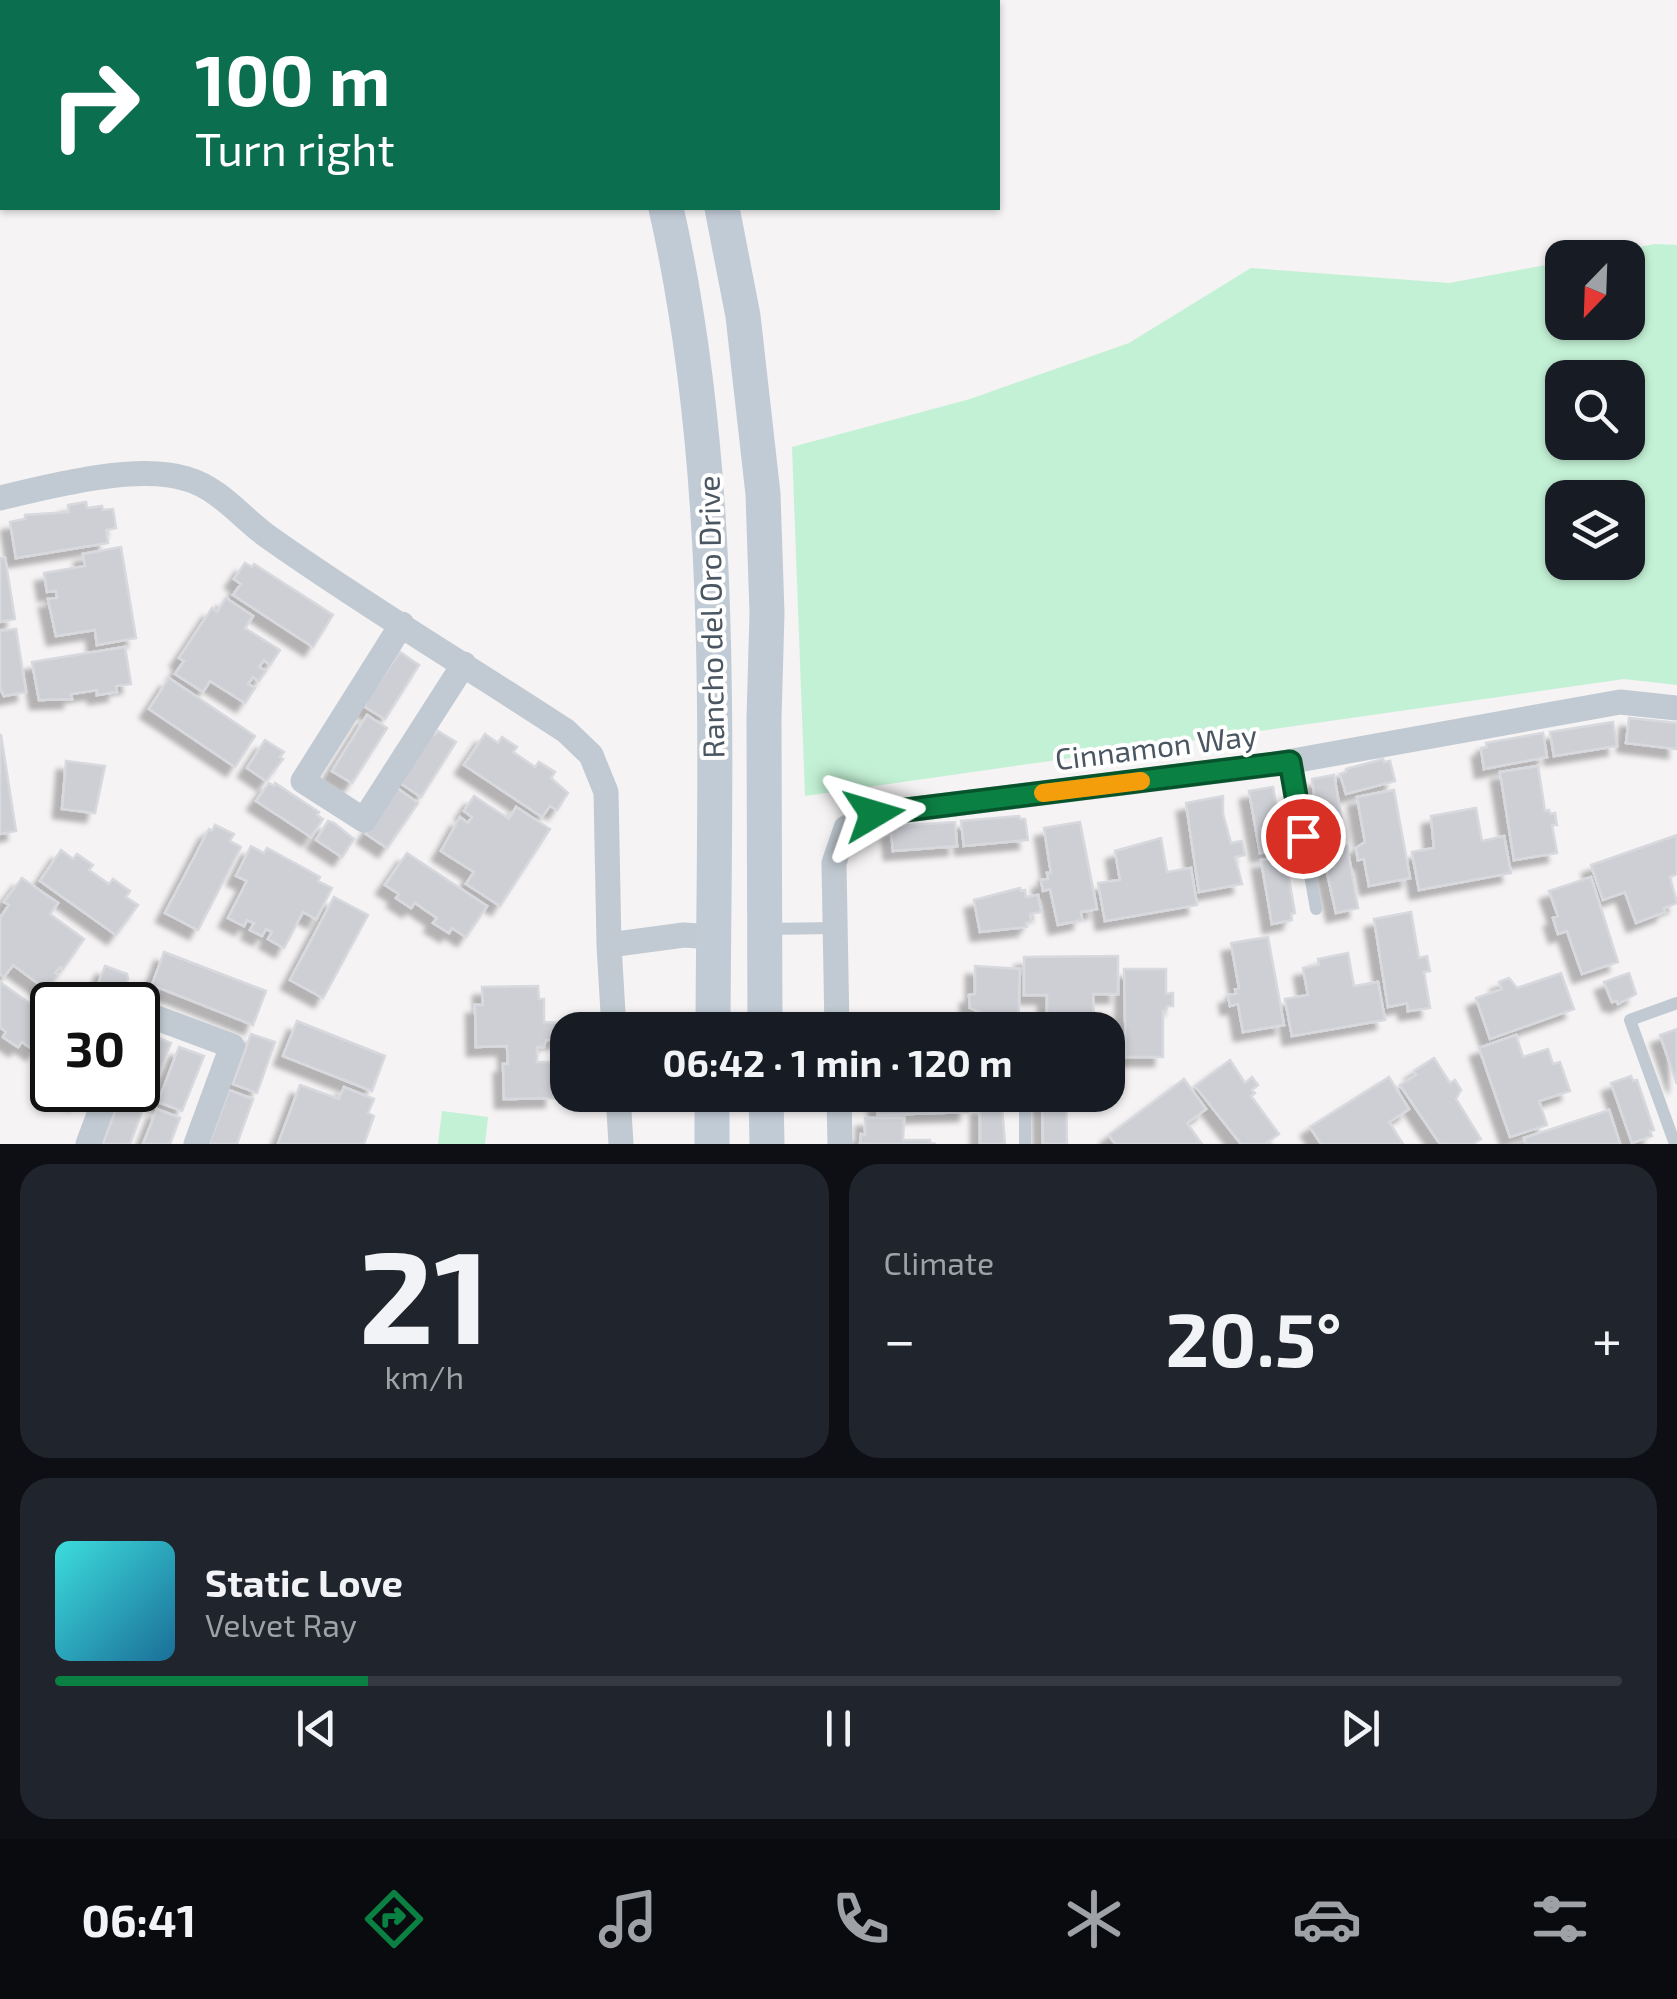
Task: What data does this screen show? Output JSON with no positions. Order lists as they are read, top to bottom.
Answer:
{
  "streets": {
    "main road": ["Rancho del Oro Drive"],
    "street": ["Cinnamon Way"]
  },
  "north": "bottom left",
  "page": {
    "turn": ["100 m", "Turn right"],
    "limit": "30",
    "trip": "06:42 · 1 min · 120 m",
    "tile": [
      ["21", "km/h"],
      "Climate"
    ],
    "heat": ["−", "20.5°", "+"],
    "song": ["Static Love", "Velvet Ray"],
    "tabs": "06:41"
  }
}
